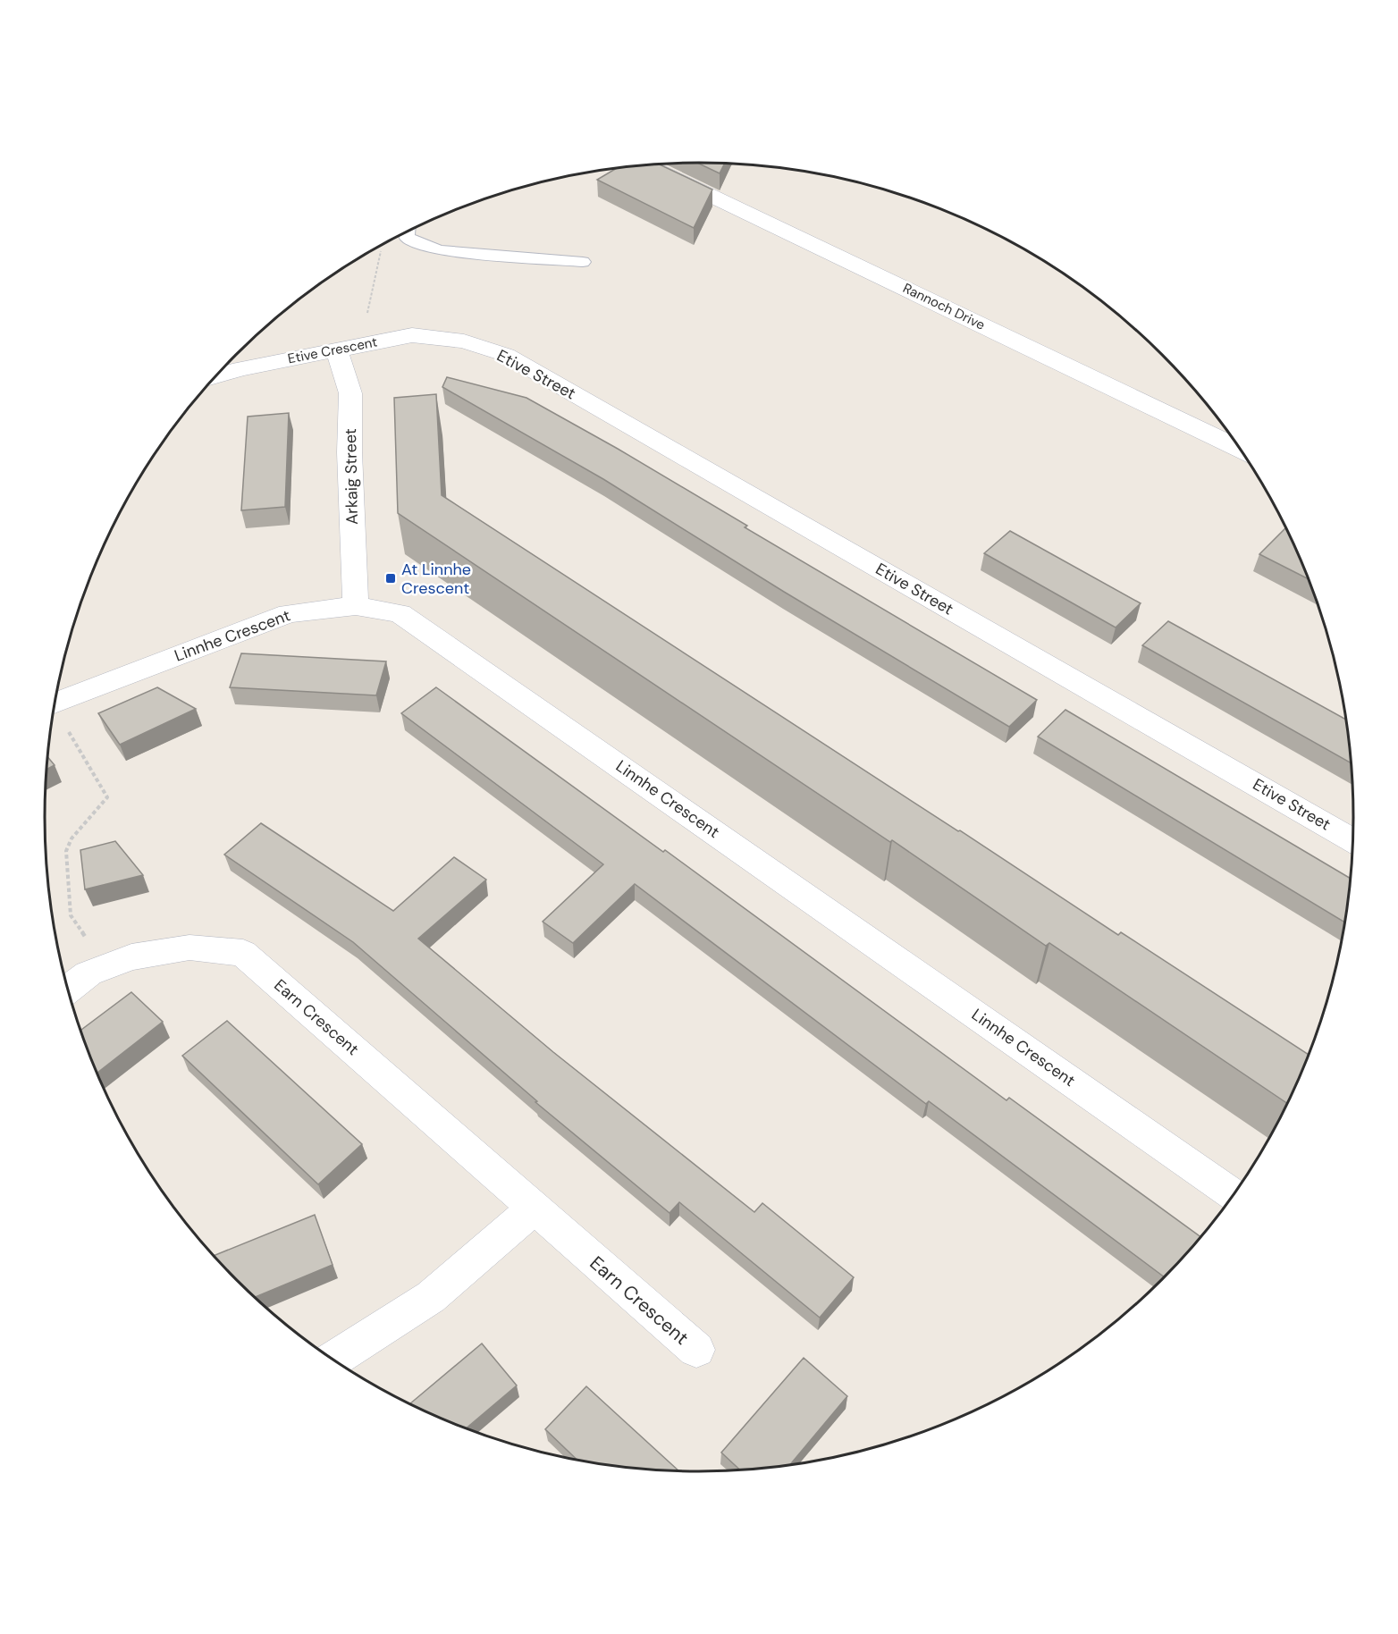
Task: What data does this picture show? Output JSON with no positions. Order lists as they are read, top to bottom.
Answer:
{
  "streets": {
    "street": [
      "Rannoch Drive",
      "Etive Crescent",
      "Etive Street",
      "Arkaig Street",
      "Linnhe Crescent",
      "Earn Crescent"
    ]
  },
  "crossings": [
    ["Etive Crescent", "Etive Street"],
    ["Etive Crescent", "Arkaig Street"],
    ["Arkaig Street", "Linnhe Crescent"]
  ],
  "places": {
    "transit": ["At Linnhe Crescent"]
  }
}
